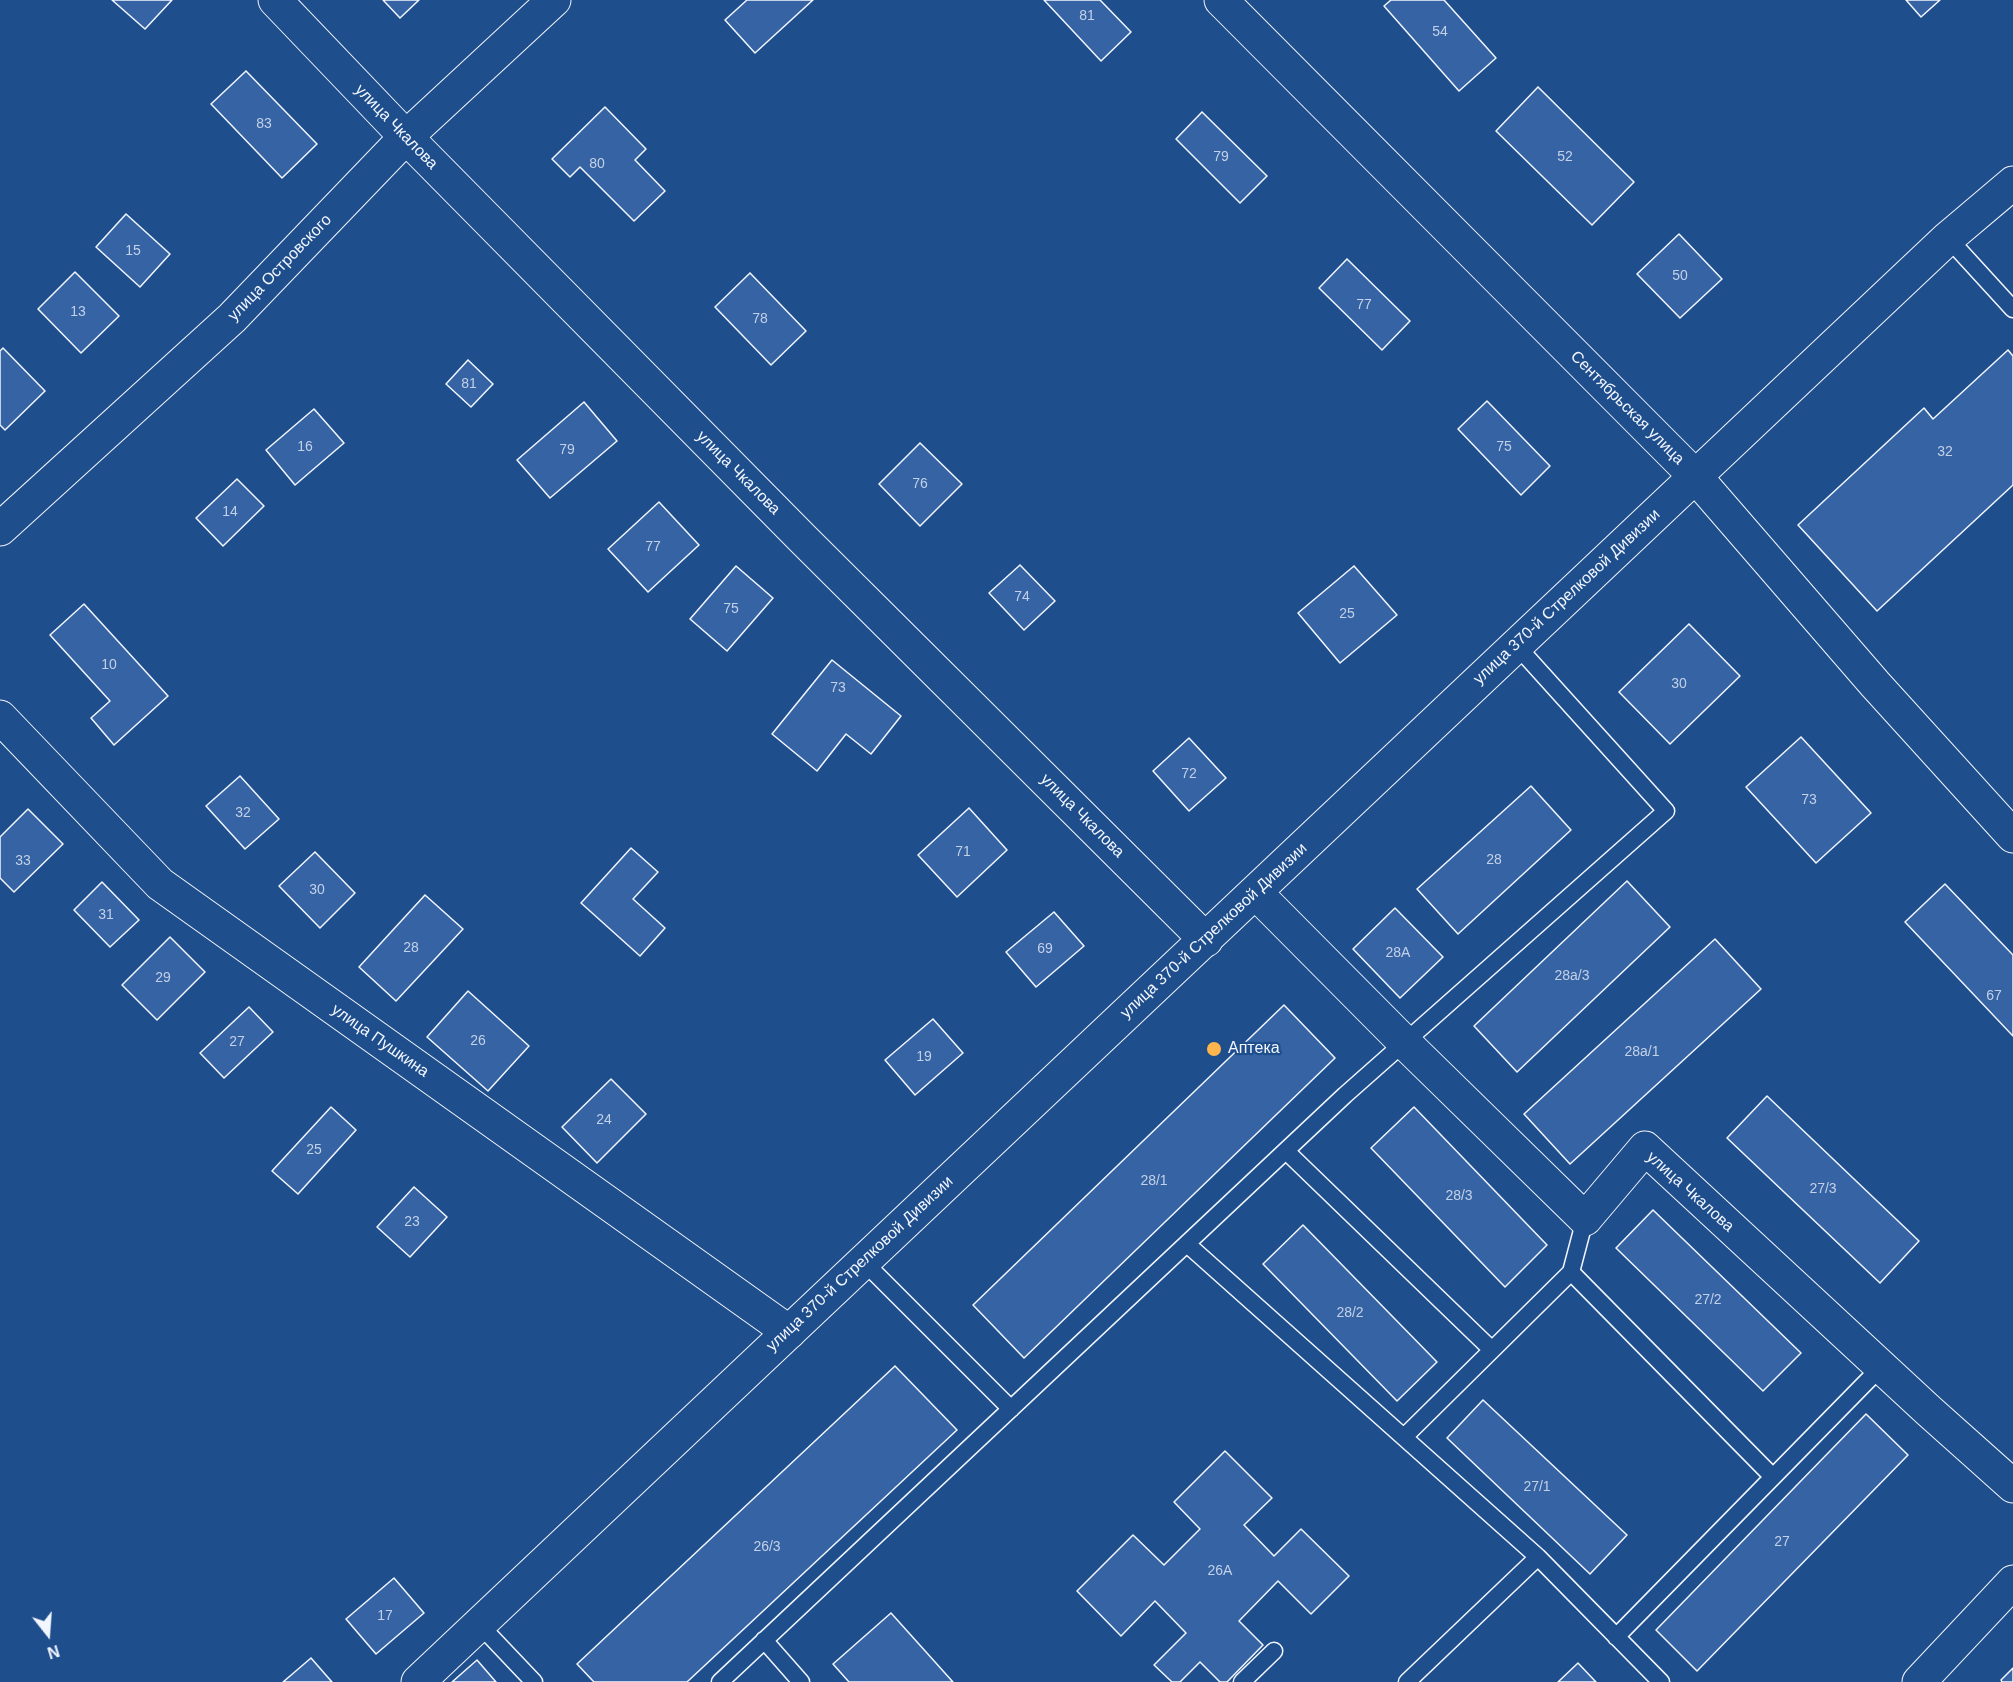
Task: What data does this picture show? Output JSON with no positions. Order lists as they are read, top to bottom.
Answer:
{
  "streets": {
    "street": [
      "улица Чкалова",
      "улица Островского",
      "Сентябрьская улица",
      "улица 370-й Стрелковой Дивизии",
      "улица Пушкина"
    ]
  },
  "crossings": [
    ["улица Чкалова", "улица Островского"],
    ["улица Чкалова", "улица 370-й Стрелковой Дивизии"],
    ["Сентябрьская улица", "улица 370-й Стрелковой Дивизии"],
    ["улица 370-й Стрелковой Дивизии", "улица Пушкина"]
  ],
  "places": ["Аптека"],
  "house_numbers": [
    "81",
    "54",
    "83",
    "79",
    "52",
    "80",
    "15",
    "50",
    "77",
    "13",
    "78",
    "81",
    "16",
    "75",
    "79",
    "32",
    "76",
    "14",
    "77",
    "74",
    "75",
    "25",
    "10",
    "30",
    "73",
    "72",
    "73",
    "32",
    "71",
    "28",
    "33",
    "30",
    "31",
    "28",
    "69",
    "28А",
    "28а/3",
    "29",
    "67",
    "26",
    "27",
    "28а/1",
    "19",
    "24",
    "25",
    "28/1",
    "27/3",
    "28/3",
    "23",
    "27/2",
    "28/2",
    "27/1",
    "27",
    "26/3",
    "26А",
    "17"
  ],
  "north": "bottom"
}
